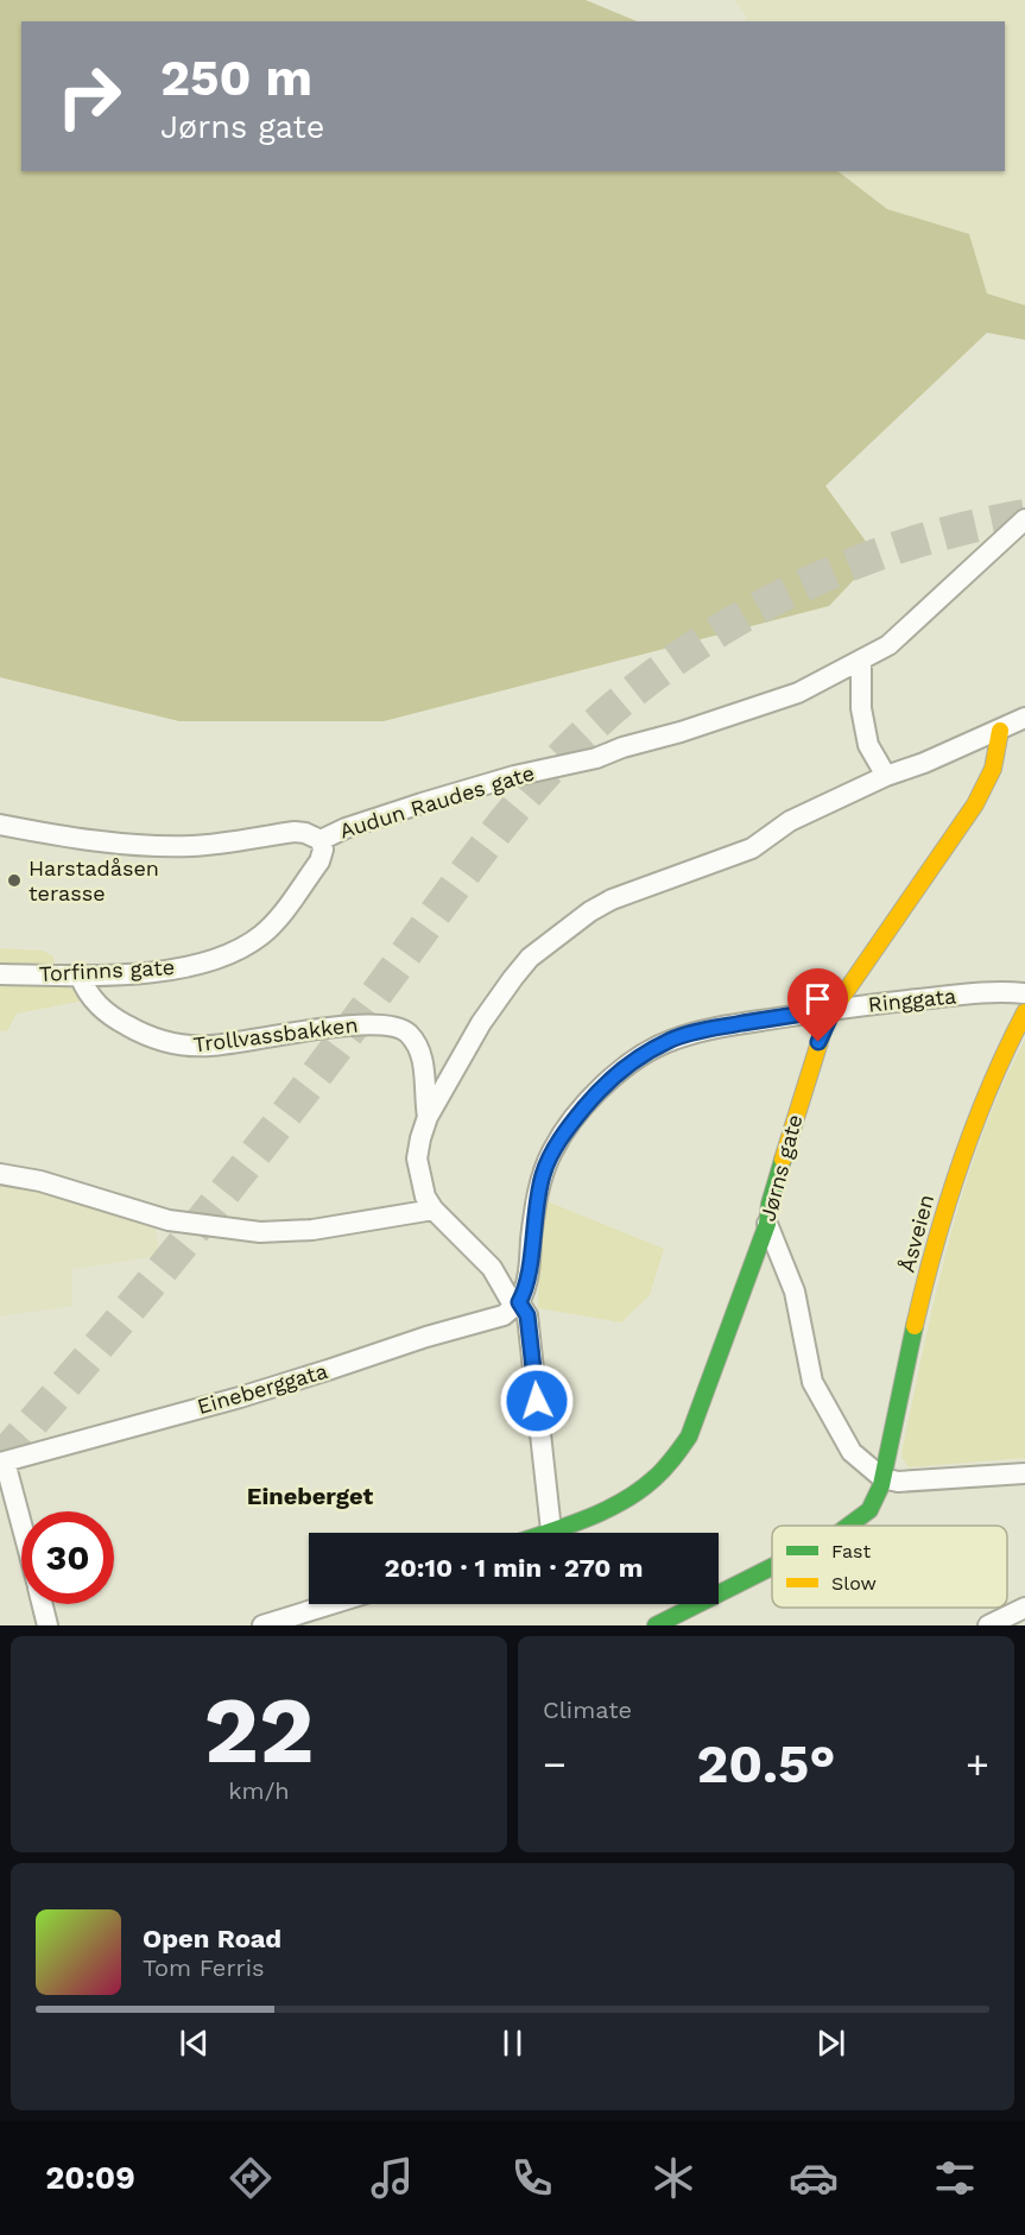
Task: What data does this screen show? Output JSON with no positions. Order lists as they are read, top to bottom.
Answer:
{
  "streets": {
    "street": [
      "Audun Raudes gate",
      "Torfinns gate",
      "Ringgata",
      "Trollvassbakken",
      "Jørns gate",
      "Åsveien",
      "Eineberggata"
    ]
  },
  "crossings": [
    ["Audun Raudes gate", "Torfinns gate"],
    ["Torfinns gate", "Trollvassbakken"],
    ["Ringgata", "Jørns gate"],
    ["Ringgata", "Eineberggata"]
  ],
  "districts": ["Eineberget"],
  "places": ["Harstadåsen terasse"],
  "legend": ["Fast", "Slow"],
  "page": {
    "turn": ["250 m", "Jørns gate"],
    "limit": "30",
    "trip": "20:10 · 1 min · 270 m",
    "tile": [
      ["22", "km/h"],
      "Climate"
    ],
    "heat": ["−", "20.5°", "+"],
    "song": ["Open Road", "Tom Ferris"],
    "tabs": "20:09"
  }
}
